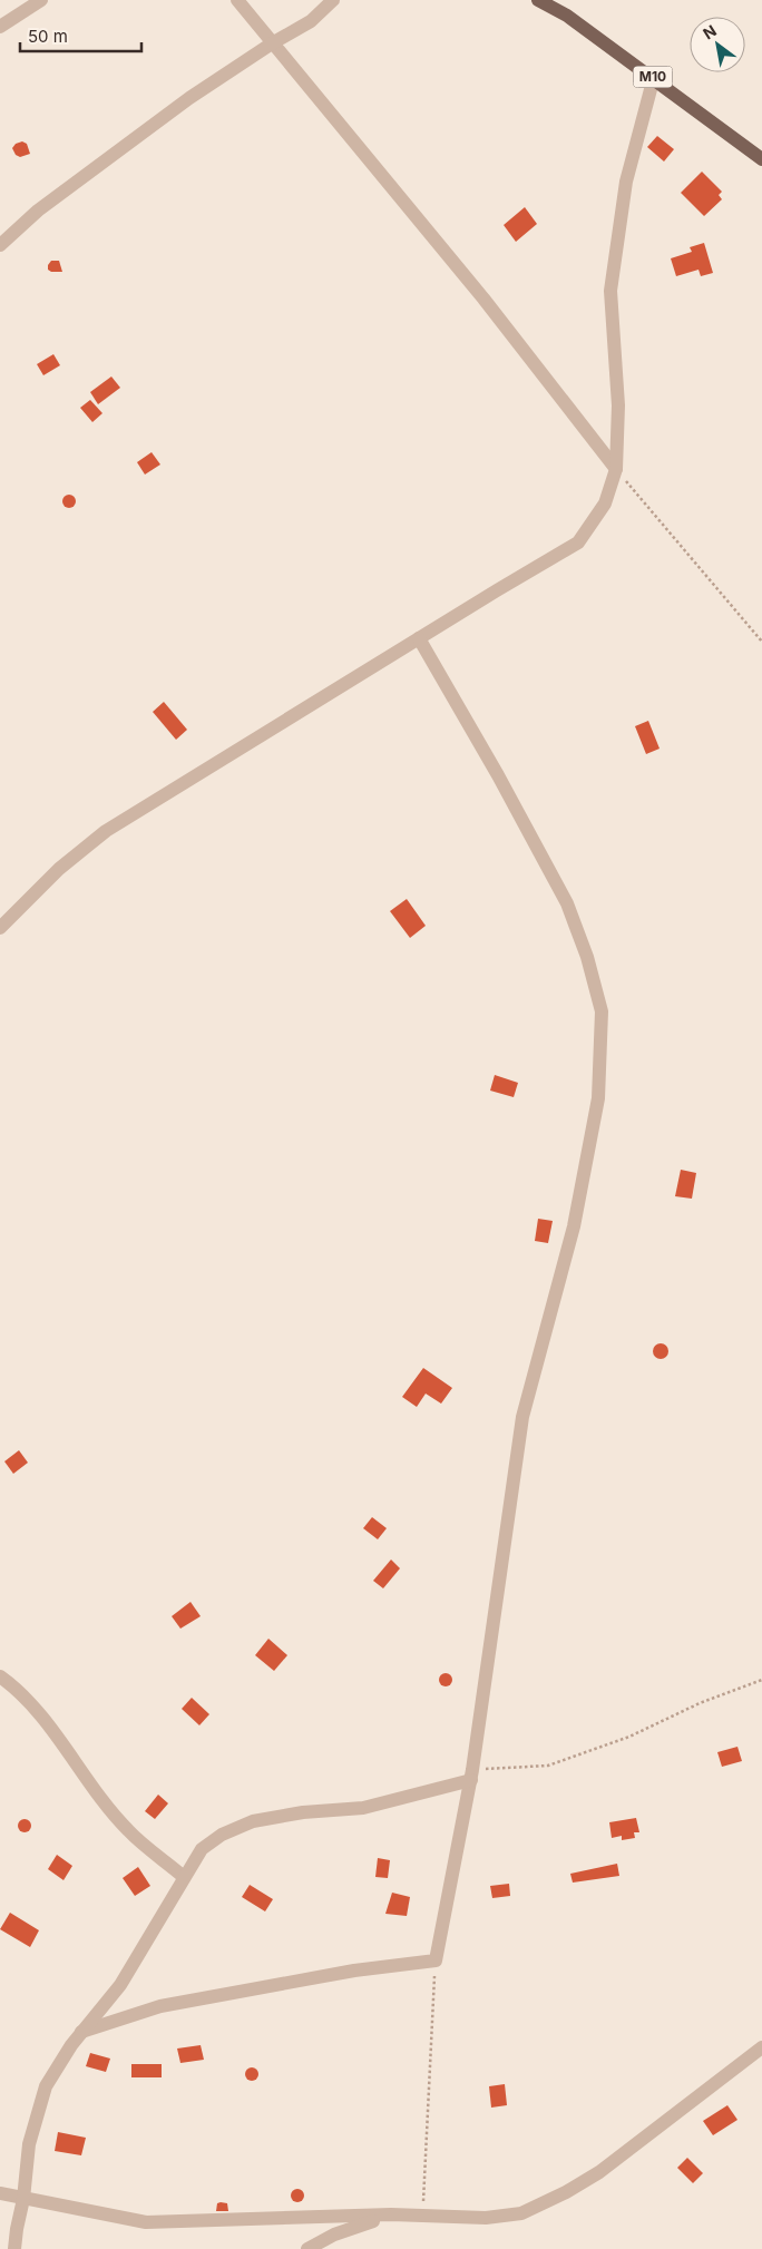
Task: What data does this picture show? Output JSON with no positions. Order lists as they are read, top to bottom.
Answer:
{
  "streets": {
    "main road": ["M10"]
  },
  "scale_bar": "50 m",
  "north": "top left"
}
